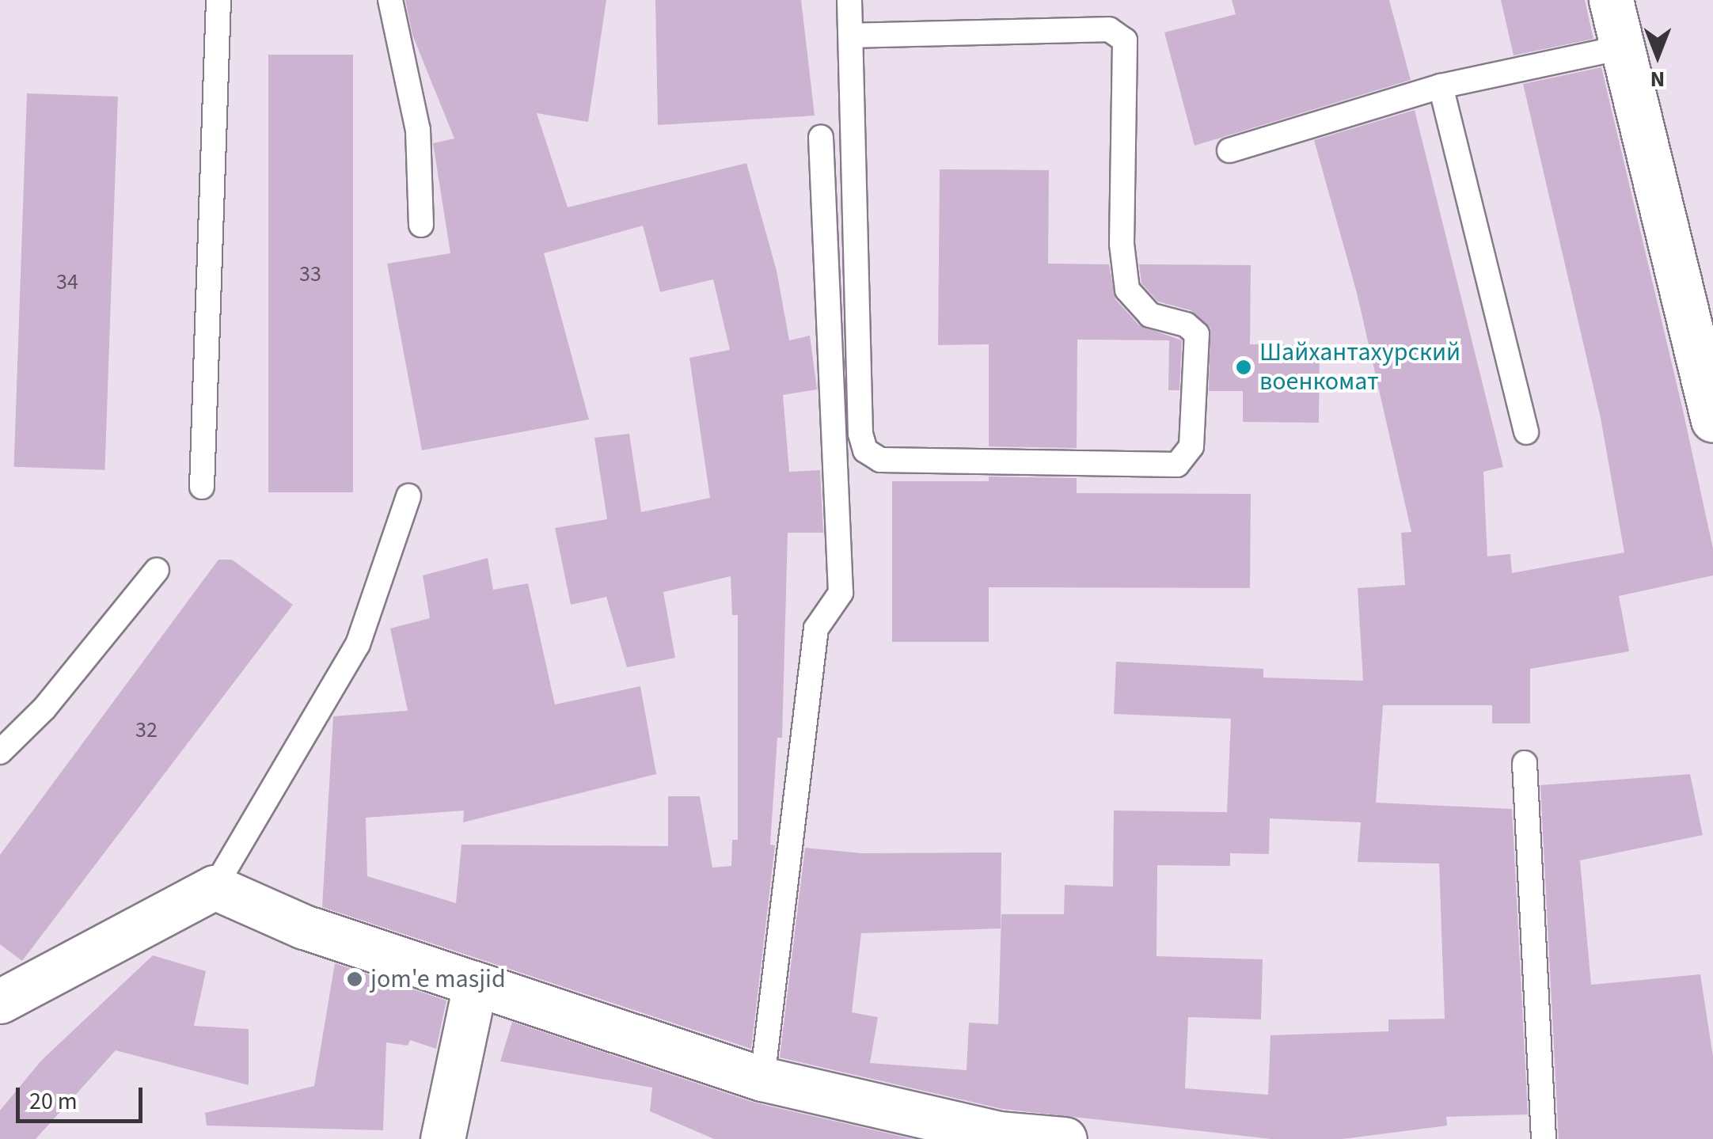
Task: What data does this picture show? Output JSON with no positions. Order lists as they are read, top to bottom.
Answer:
{
  "places": ["Шайхантахурский военкомат", "jom'e masjid"],
  "house_numbers": ["33", "34", "32"],
  "scale_bar": "20 m",
  "north": "bottom"
}
